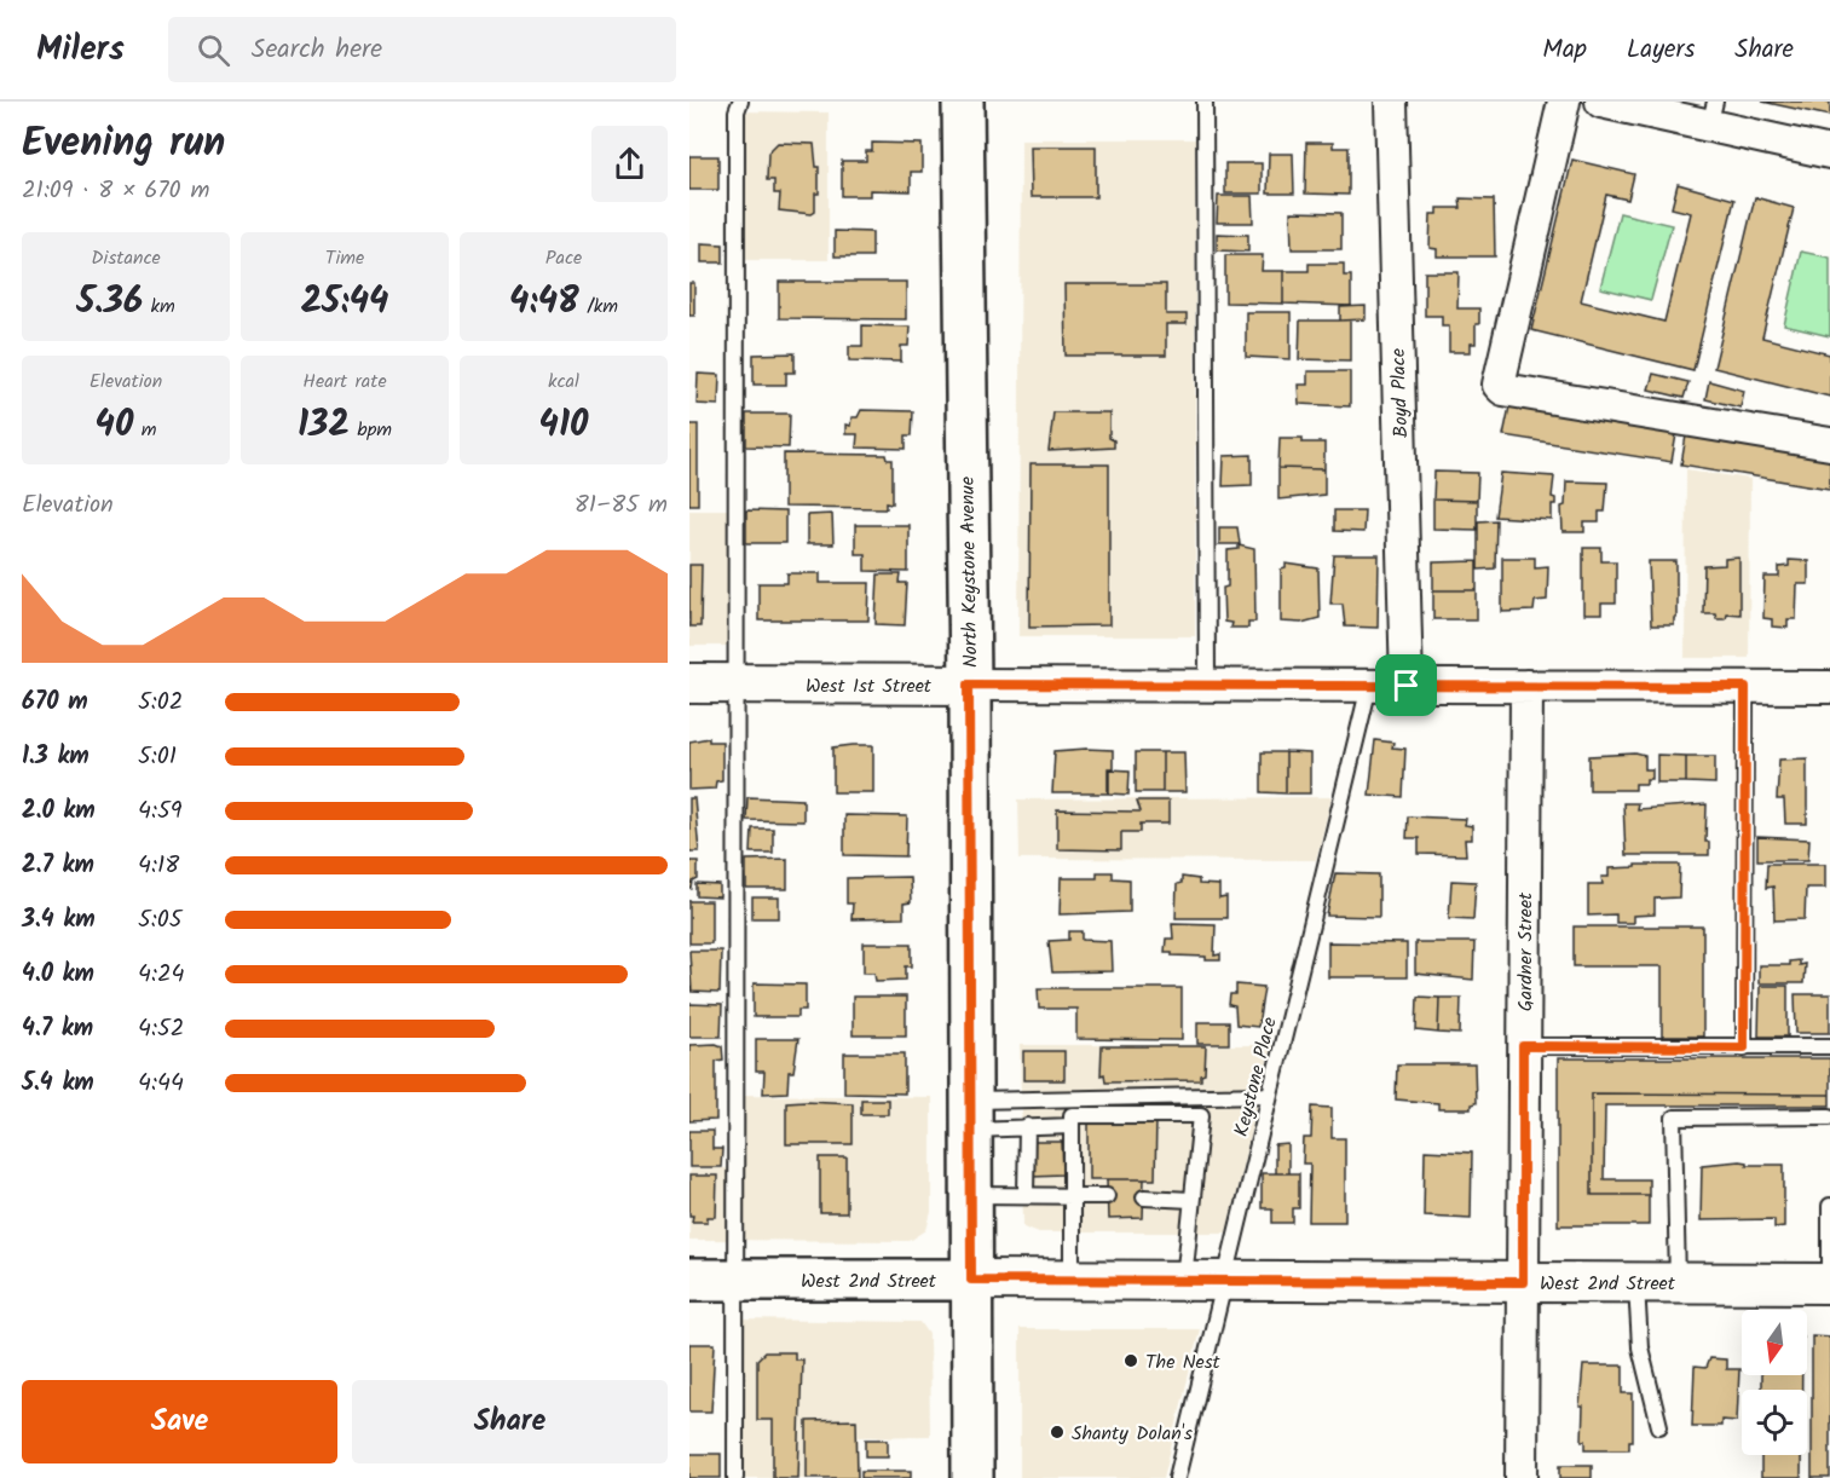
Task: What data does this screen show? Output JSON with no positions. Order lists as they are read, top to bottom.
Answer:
{
  "streets": {
    "main road": ["North Keystone Avenue", "West 2nd Street"],
    "street": ["Boyd Place", "West 1st Street", "Gardner Street"],
    "lane": ["Keystone Place"]
  },
  "crossings": [
    ["Boyd Place", "West 1st Street"],
    ["North Keystone Avenue", "West 1st Street"],
    ["North Keystone Avenue", "West 2nd Street"],
    ["West 1st Street", "Gardner Street"],
    ["West 1st Street", "Keystone Place"],
    ["Gardner Street", "West 2nd Street"],
    ["Keystone Place", "West 2nd Street"]
  ],
  "places": ["The Nest", "Shanty Dolan's"],
  "north": "bottom",
  "page": {
    "header": "Milers",
    "search": "Search here",
    "nav": ["Map", "Layers", "Share"],
    "heading": ["Evening run", "21:09 · 8 × 670 m"],
    "stats": [
      ["Distance", "5.36 km"],
      ["Time", "25:44"],
      ["Pace", "4:48 /km"],
      ["Elevation", "40 m"],
      ["Heart rate", "132 bpm"],
      ["kcal", "410"]
    ],
    "chart": ["Elevation", "81–85 m"],
    "list": [
      {
        "name": "670 m",
        "note": "5:02"
      },
      {
        "name": "1.3 km",
        "note": "5:01"
      },
      {
        "name": "2.0 km",
        "note": "4:59"
      },
      {
        "name": "2.7 km",
        "note": "4:18"
      },
      {
        "name": "3.4 km",
        "note": "5:05"
      },
      {
        "name": "4.0 km",
        "note": "4:24"
      },
      {
        "name": "4.7 km",
        "note": "4:52"
      },
      {
        "name": "5.4 km",
        "note": "4:44"
      }
    ],
    "buttons": ["Save", "Share"]
  }
}
